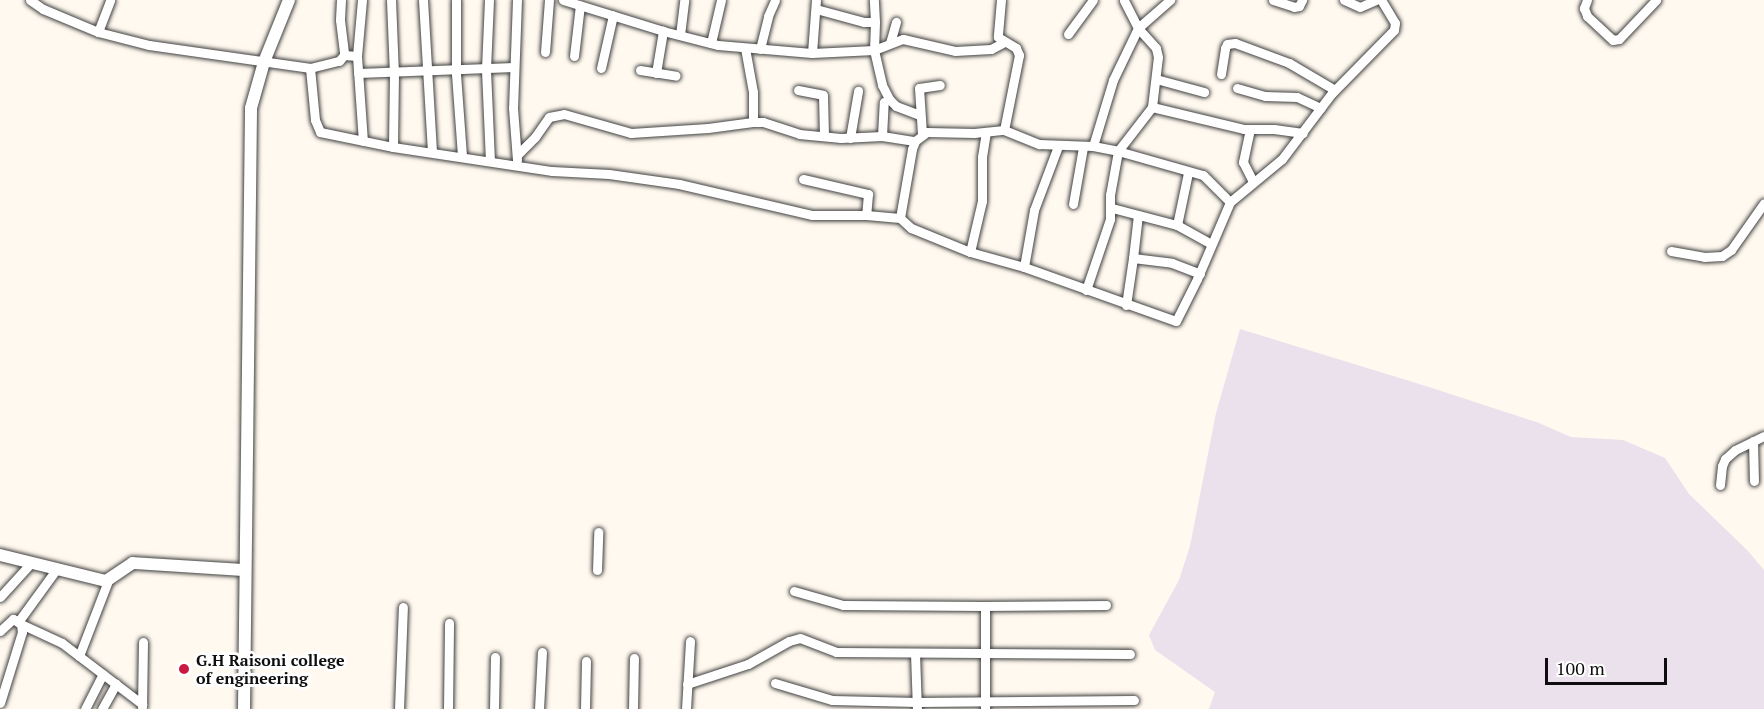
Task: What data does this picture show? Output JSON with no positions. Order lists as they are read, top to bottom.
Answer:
{
  "places": ["G.H Raisoni college of engineering"],
  "scale_bar": "100 m"
}
